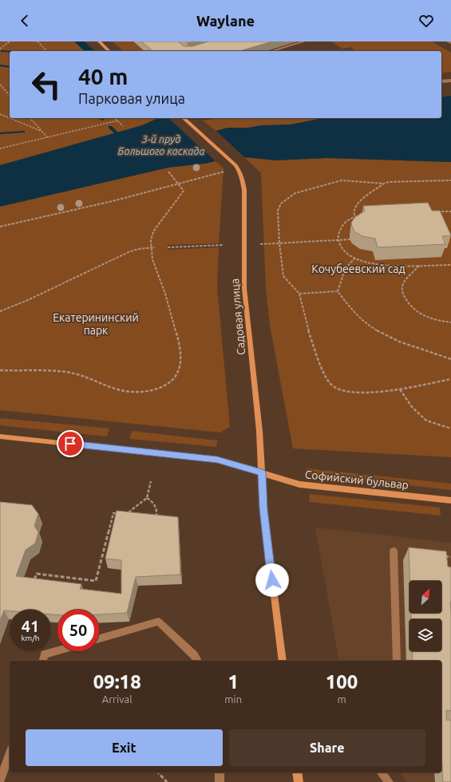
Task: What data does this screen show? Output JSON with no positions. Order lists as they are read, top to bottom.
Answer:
{
  "streets": {
    "main road": ["Садовая улица", "Софийский бульвар"]
  },
  "crossings": [
    ["Садовая улица", "Софийский бульвар"]
  ],
  "water": ["3-й пруд Большого каскада"],
  "parks": ["Кочубеевский сад", "Екатерининский парк"],
  "north": "top right",
  "page": {
    "header": "Waylane",
    "turn": ["40 m", "Парковая улица"],
    "speed": "41 km/h",
    "limit": "50",
    "eta": [
      "09:18",
      "Arrival",
      "1",
      "min",
      "100",
      "m"
    ],
    "buttons": ["Exit", "Share"]
  }
}
